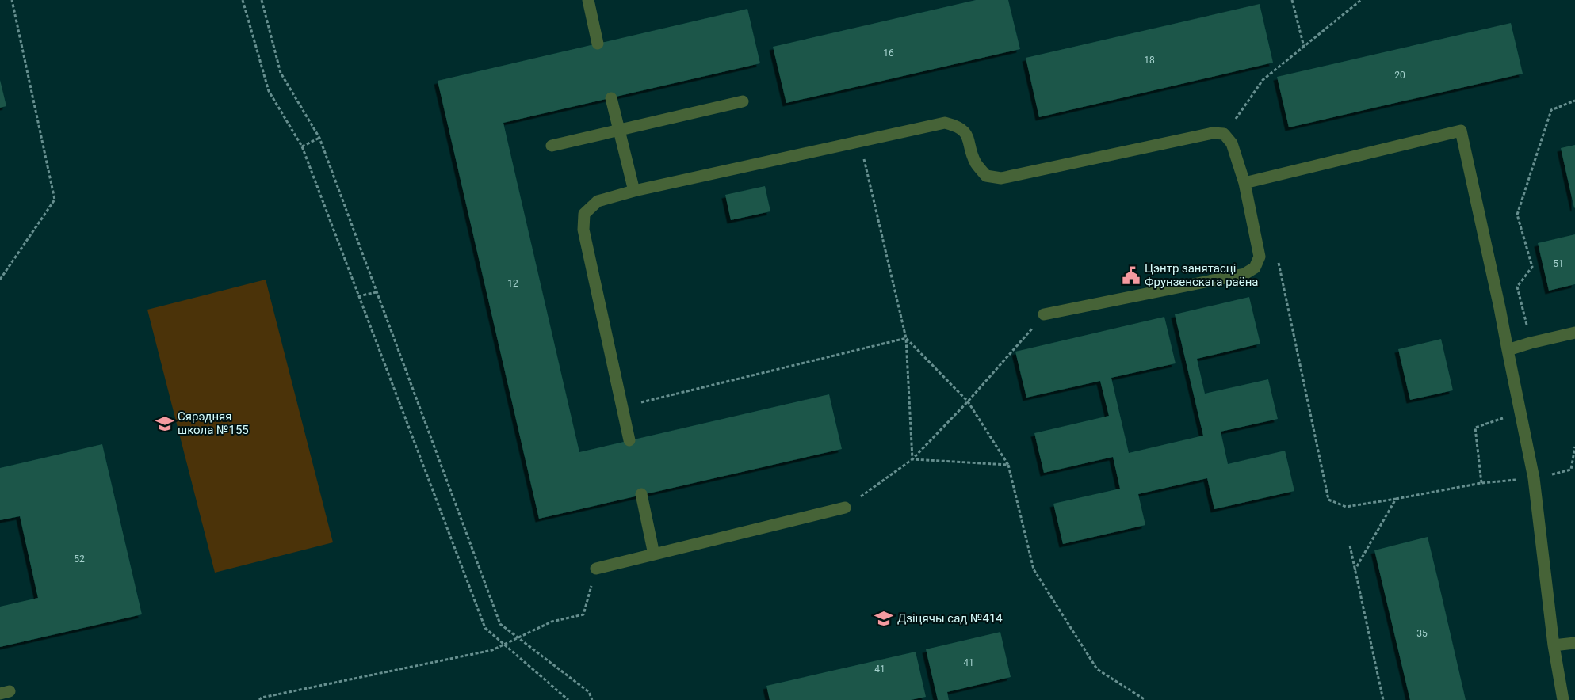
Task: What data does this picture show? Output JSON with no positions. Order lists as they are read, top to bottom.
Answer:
{
  "places": {
    "public building": ["Цэнтр занятасці Фрунзенскага раёна"],
    "school or university": ["Сярэдняя школа №155", "Дзіцячы сад №414"]
  },
  "house_numbers": [
    "16",
    "18",
    "20",
    "51",
    "12",
    "52",
    "35",
    "41",
    "41"
  ]
}
